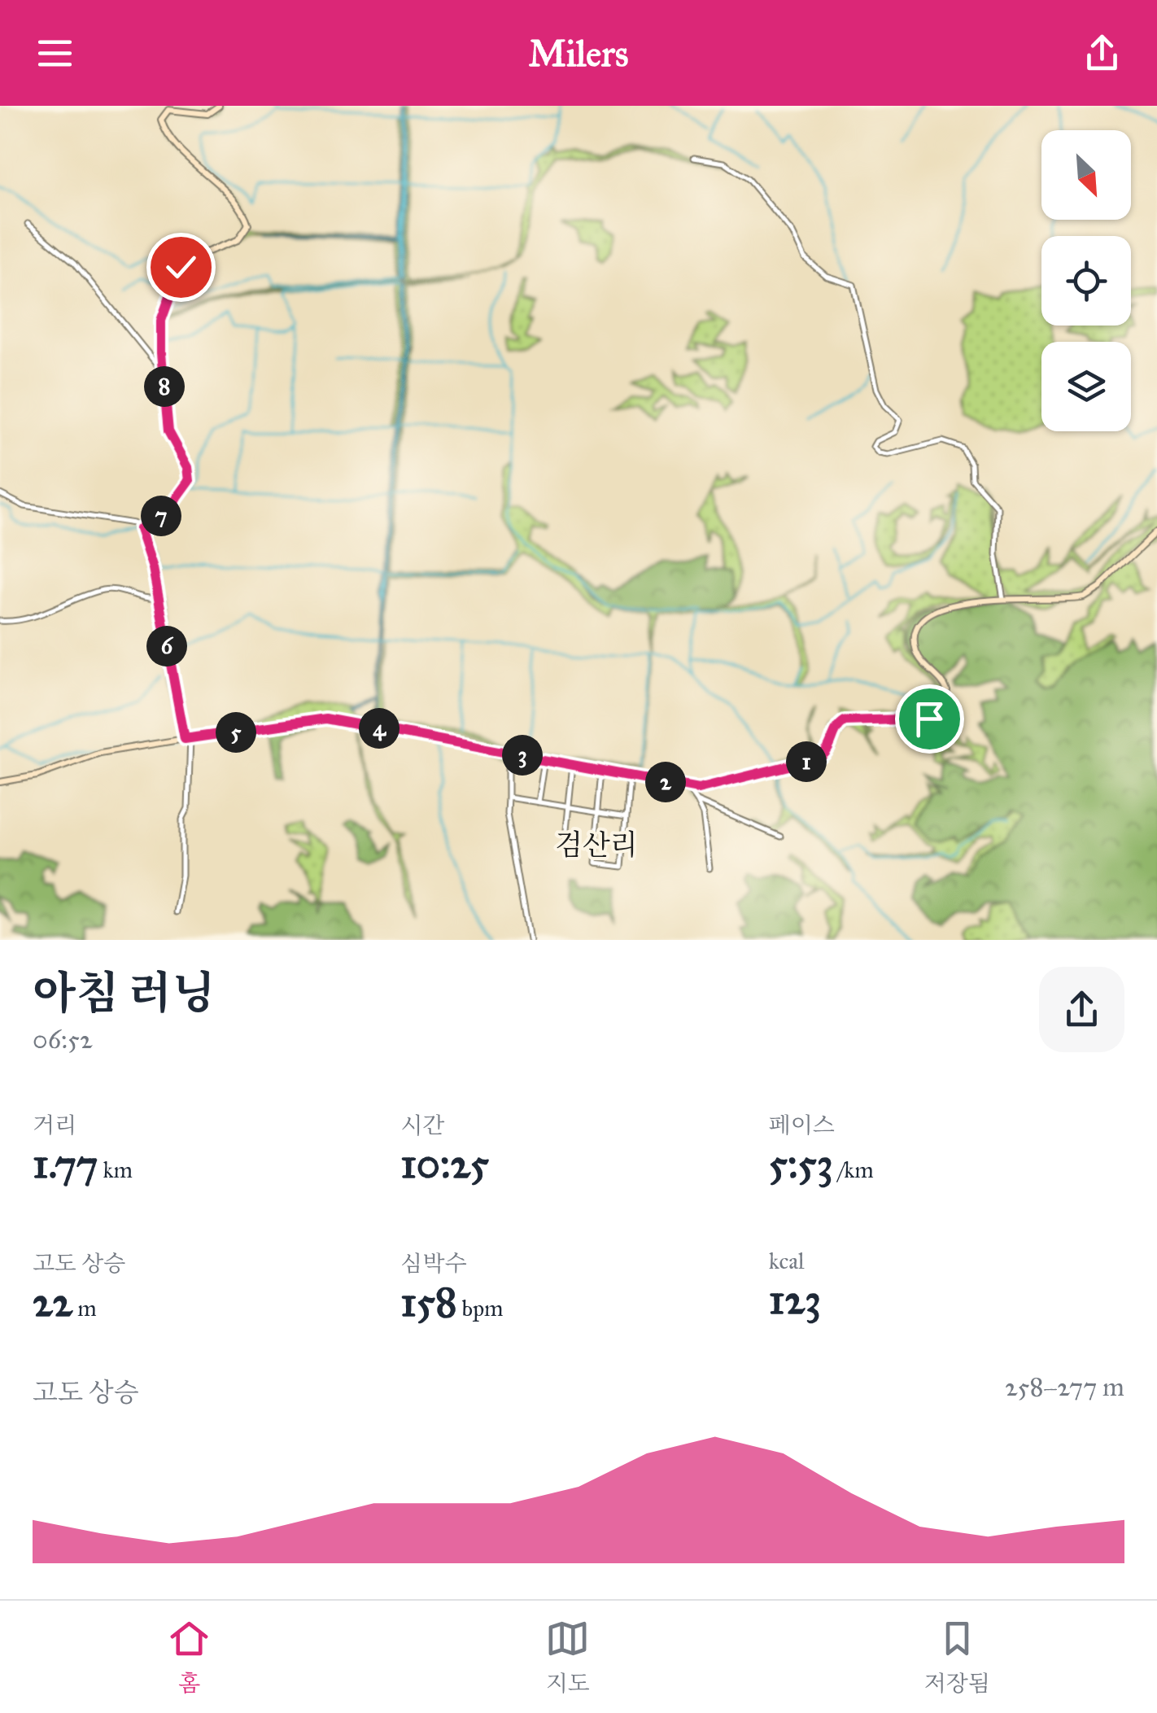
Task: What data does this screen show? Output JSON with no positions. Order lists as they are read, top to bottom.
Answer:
{
  "districts": ["검산리"],
  "north": "bottom right",
  "page": {
    "header": "Milers",
    "pins": [
      "8",
      "7",
      "6",
      "4",
      "5",
      "3",
      "1",
      "2"
    ],
    "heading": ["아침 러닝", "06:52"],
    "stats": [
      ["거리", "1.77 km"],
      ["시간", "10:25"],
      ["페이스", "5:53 /km"],
      ["고도 상승", "22 m"],
      ["심박수", "158 bpm"],
      ["kcal", "123"]
    ],
    "chart": ["고도 상승", "258–277 m"],
    "tabs": ["홈", "지도", "저장됨"]
  }
}
